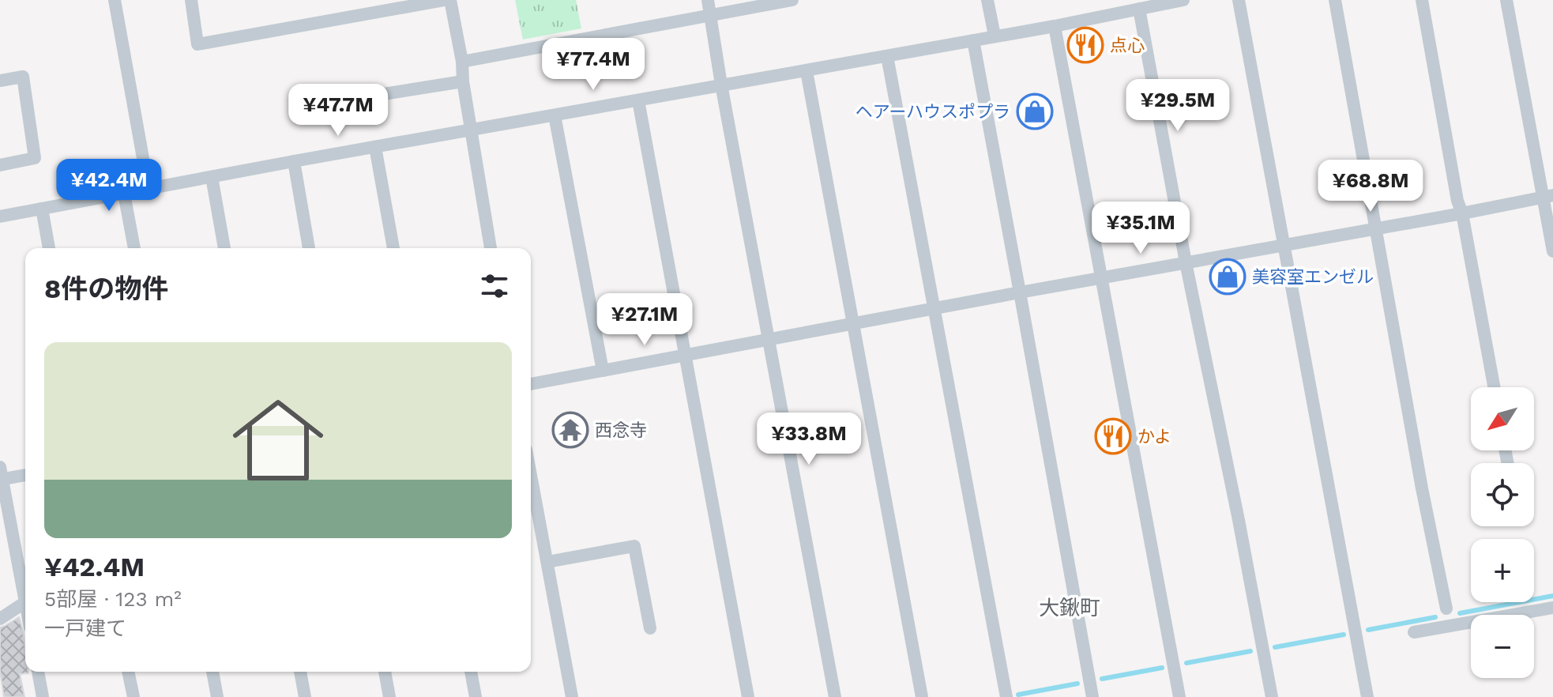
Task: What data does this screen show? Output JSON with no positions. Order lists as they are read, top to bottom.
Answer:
{
  "districts": ["大鍬町"],
  "places": {
    "restaurant": ["点心", "かよ"],
    "shop": ["ヘアーハウスポプラ", "美容室エンゼル"],
    "temple": ["西念寺"]
  },
  "north": "bottom left",
  "page": {
    "price": [
      "¥77.4M",
      "¥29.5M",
      "¥47.7M",
      "¥42.4M",
      "¥68.8M",
      "¥35.1M",
      "¥27.1M",
      "¥33.8M"
    ],
    "heading": "8件の物件",
    "list": [
      {
        "name": "¥42.4M",
        "note": "5部屋 · 123 m² · 一戸建て"
      }
    ],
    "map_buttons": ["+", "−"]
  }
}
